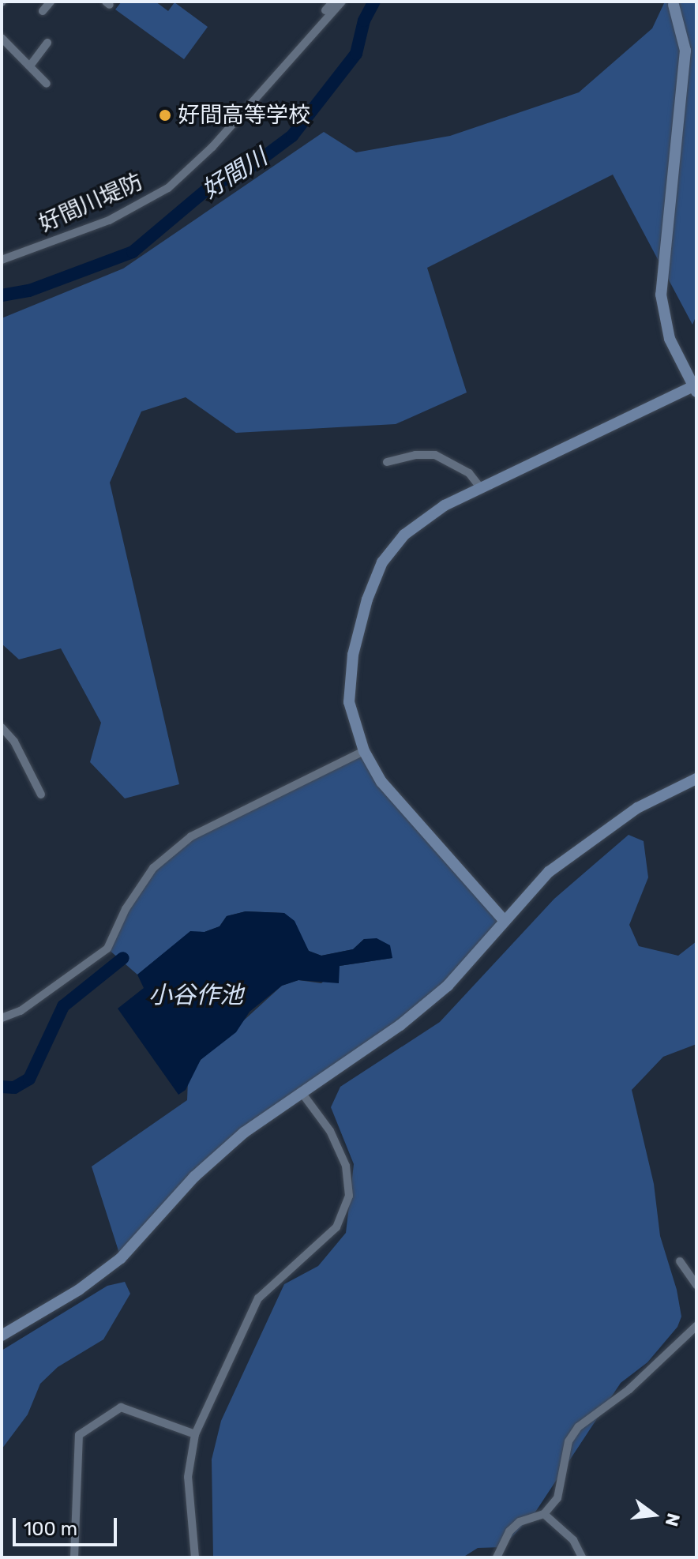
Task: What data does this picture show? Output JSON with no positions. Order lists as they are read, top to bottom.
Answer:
{
  "streets": {
    "street": ["好間川堤防"]
  },
  "water": ["好間川", "小谷作池"],
  "places": ["好間高等学校"],
  "scale_bar": "100 m",
  "north": "right"
}
